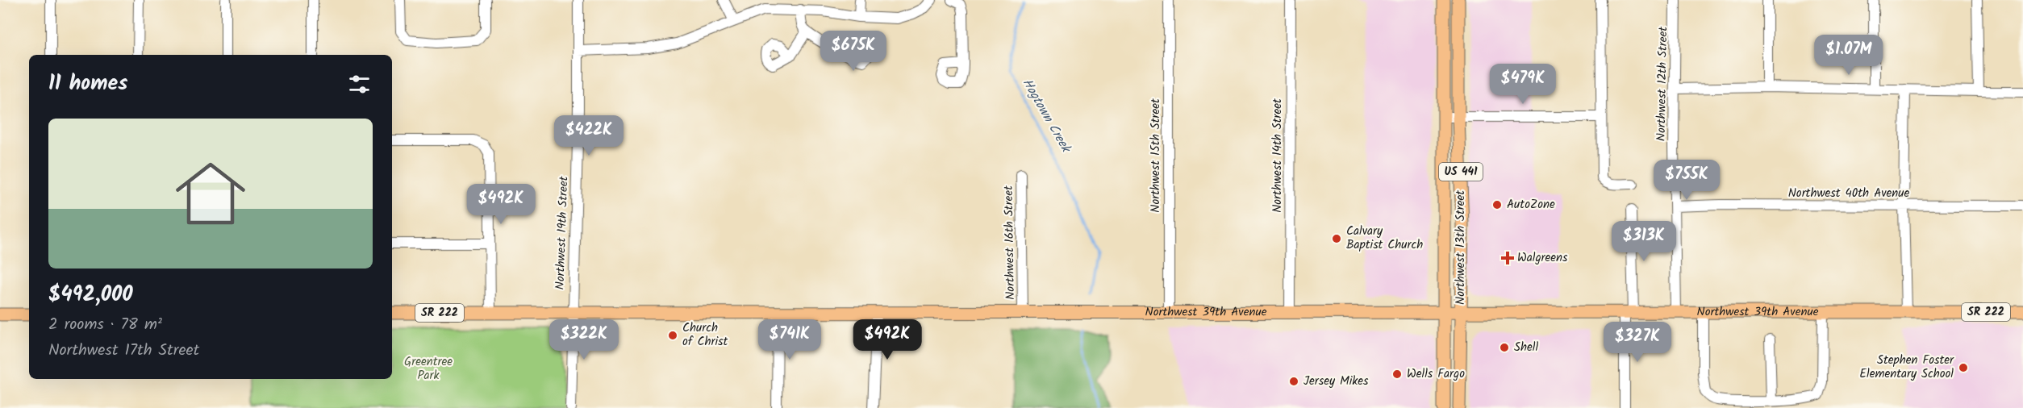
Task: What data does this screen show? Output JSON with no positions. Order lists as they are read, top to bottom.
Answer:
{
  "streets": {
    "main road": [
      "US 441",
      "Northwest 13th Street",
      "Northwest 39th Avenue",
      "SR 222"
    ],
    "street": [
      "Northwest 12th Street",
      "Northwest 15th Street",
      "Northwest 14th Street",
      "Northwest 40th Avenue",
      "Northwest 19th Street",
      "Northwest 16th Street"
    ]
  },
  "crossings": [
    ["Northwest 12th Street", "Northwest 40th Avenue"],
    ["Northwest 12th Street", "Northwest 39th Avenue"],
    ["Northwest 15th Street", "Northwest 39th Avenue"],
    ["Northwest 14th Street", "Northwest 39th Avenue"],
    ["Northwest 19th Street", "Northwest 39th Avenue"],
    ["Northwest 16th Street", "Northwest 39th Avenue"],
    ["Northwest 13th Street", "Northwest 39th Avenue"]
  ],
  "water": ["Hogtown Creek"],
  "parks": ["Greentree Park"],
  "places": {
    "other": [
      "AutoZone",
      "Calvary Baptist Church",
      "Church of Christ",
      "Shell",
      "Stephen Foster Elementary School",
      "Wells Fargo",
      "Jersey Mikes"
    ],
    "health": ["Walgreens"]
  },
  "page": {
    "price": [
      "$675K",
      "$1.07M",
      "$479K",
      "$422K",
      "$755K",
      "$492K",
      "$313K",
      "$322K",
      "$741K",
      "$492K",
      "$327K"
    ],
    "heading": "11 homes",
    "list": [
      {
        "name": "$492,000",
        "note": "2 rooms · 78 m² · Northwest 17th Street"
      }
    ]
  }
}
